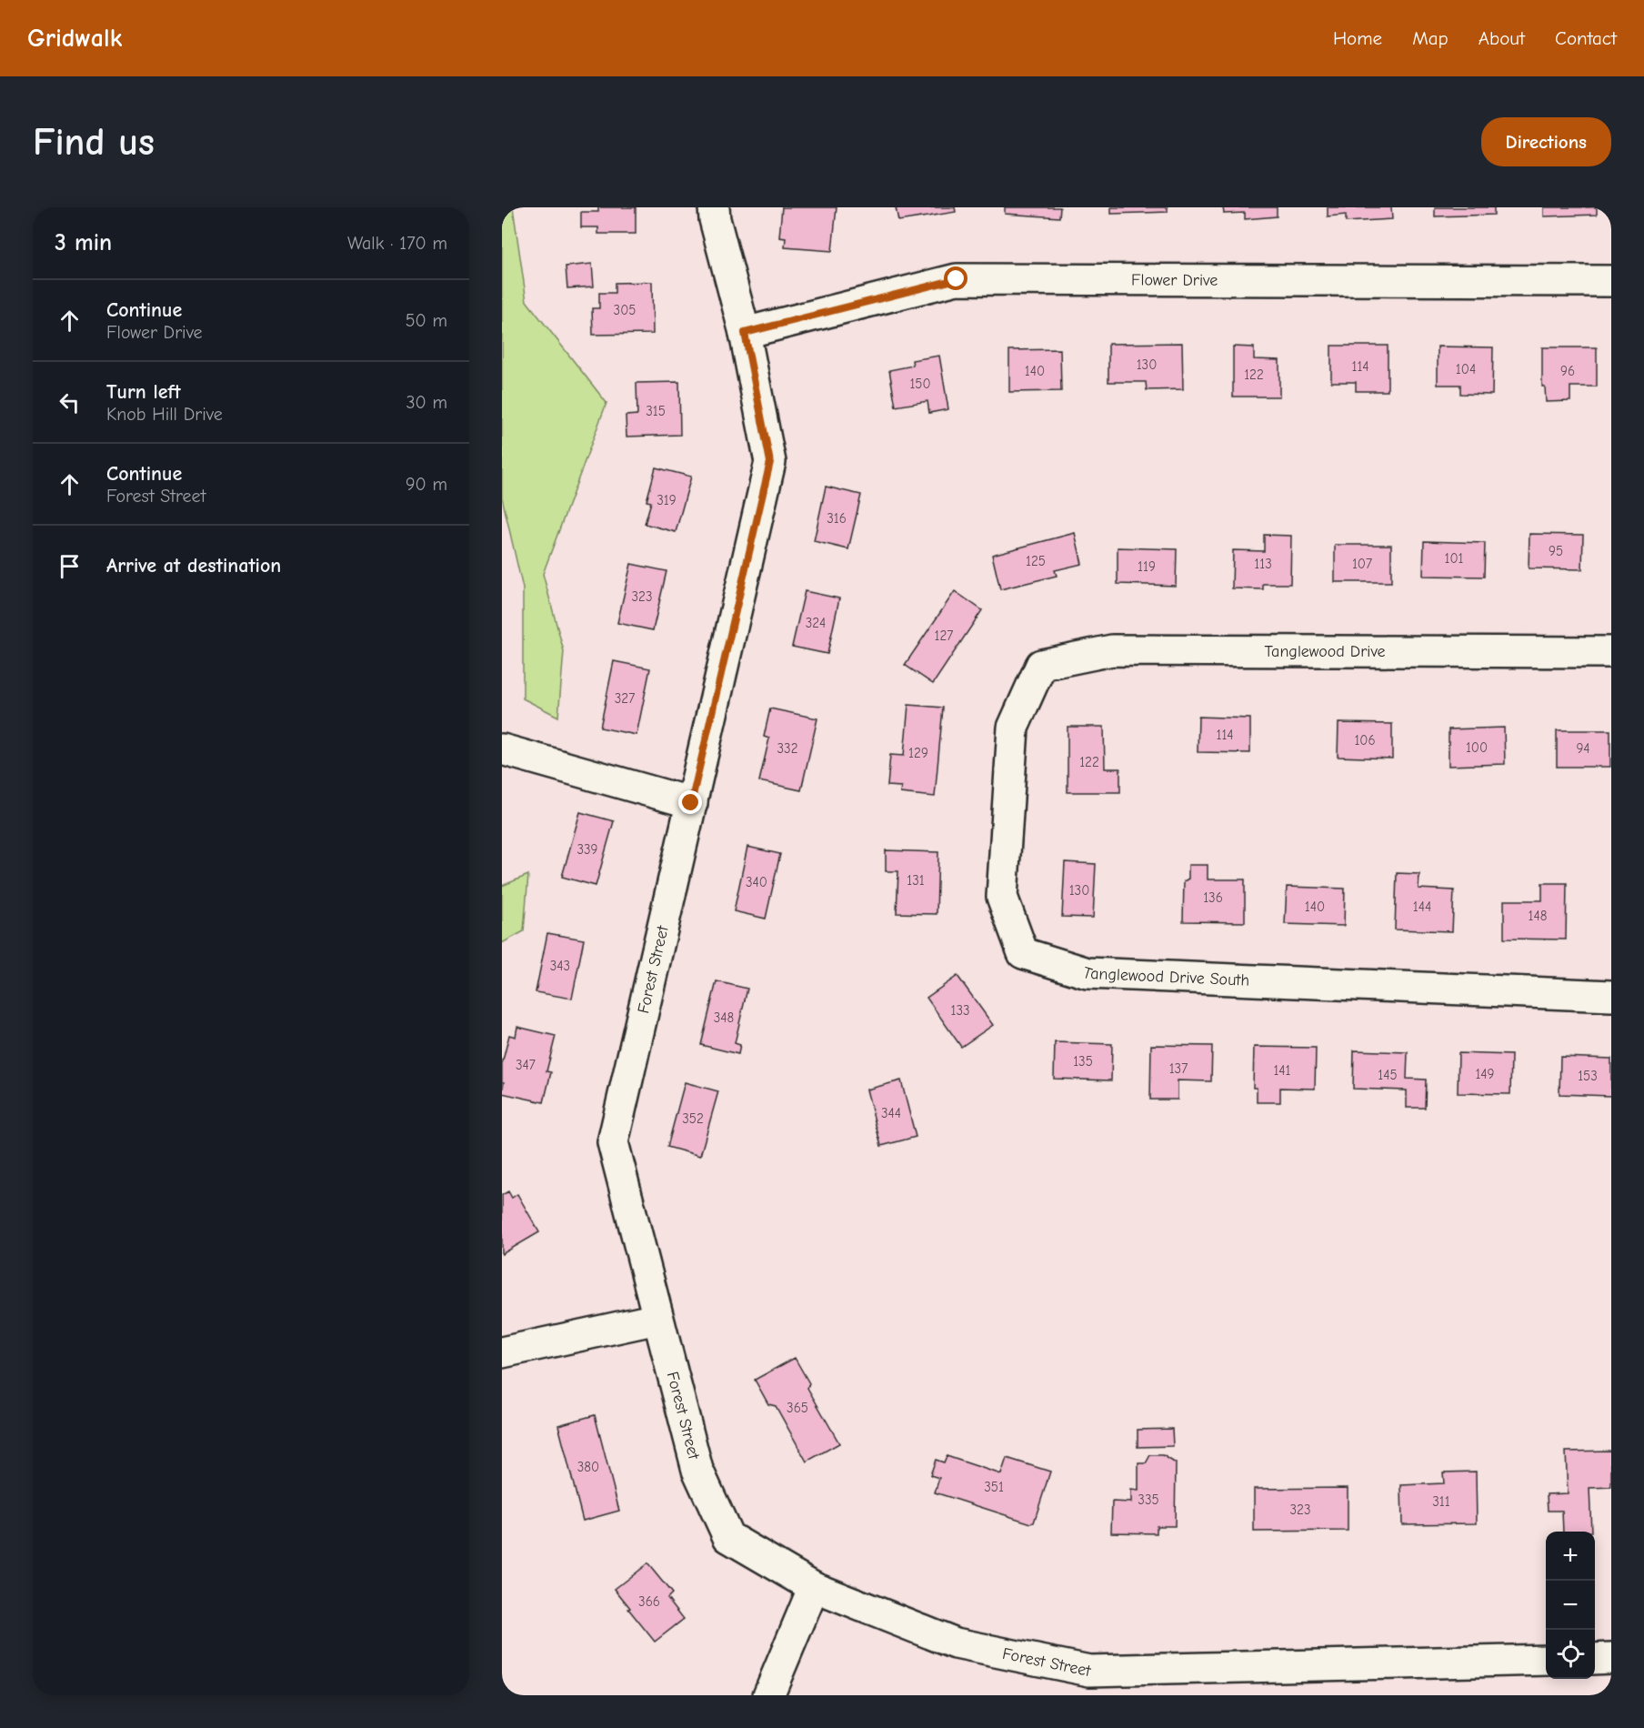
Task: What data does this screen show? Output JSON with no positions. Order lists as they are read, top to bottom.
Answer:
{
  "streets": {
    "street": [
      "Flower Drive",
      "Tanglewood Drive",
      "Forest Street",
      "Tanglewood Drive South"
    ]
  },
  "crossings": [
    ["Flower Drive", "Forest Street"],
    ["Tanglewood Drive", "Tanglewood Drive South"]
  ],
  "house_numbers": [
    "305",
    "130",
    "114",
    "104",
    "140",
    "96",
    "122",
    "150",
    "315",
    "319",
    "316",
    "95",
    "101",
    "125",
    "113",
    "107",
    "119",
    "323",
    "324",
    "127",
    "327",
    "114",
    "106",
    "100",
    "332",
    "94",
    "129",
    "122",
    "339",
    "131",
    "340",
    "130",
    "136",
    "140",
    "144",
    "148",
    "343",
    "133",
    "348",
    "135",
    "347",
    "137",
    "141",
    "149",
    "145",
    "153",
    "344",
    "352",
    "365",
    "380",
    "351",
    "335",
    "311",
    "323",
    "366"
  ],
  "page": {
    "header": "Gridwalk",
    "nav": [
      "Home",
      "Map",
      "About",
      "Contact"
    ],
    "buttons": "Directions",
    "title": "Find us",
    "heading": ["3 min", "Walk · 170 m"],
    "list": [
      ["Continue", "Flower Drive", "50 m"],
      ["Turn left", "Knob Hill Drive", "30 m"],
      ["Continue", "Forest Street", "90 m"],
      "Arrive at destination"
    ],
    "map_buttons": ["+", "−"]
  }
}
